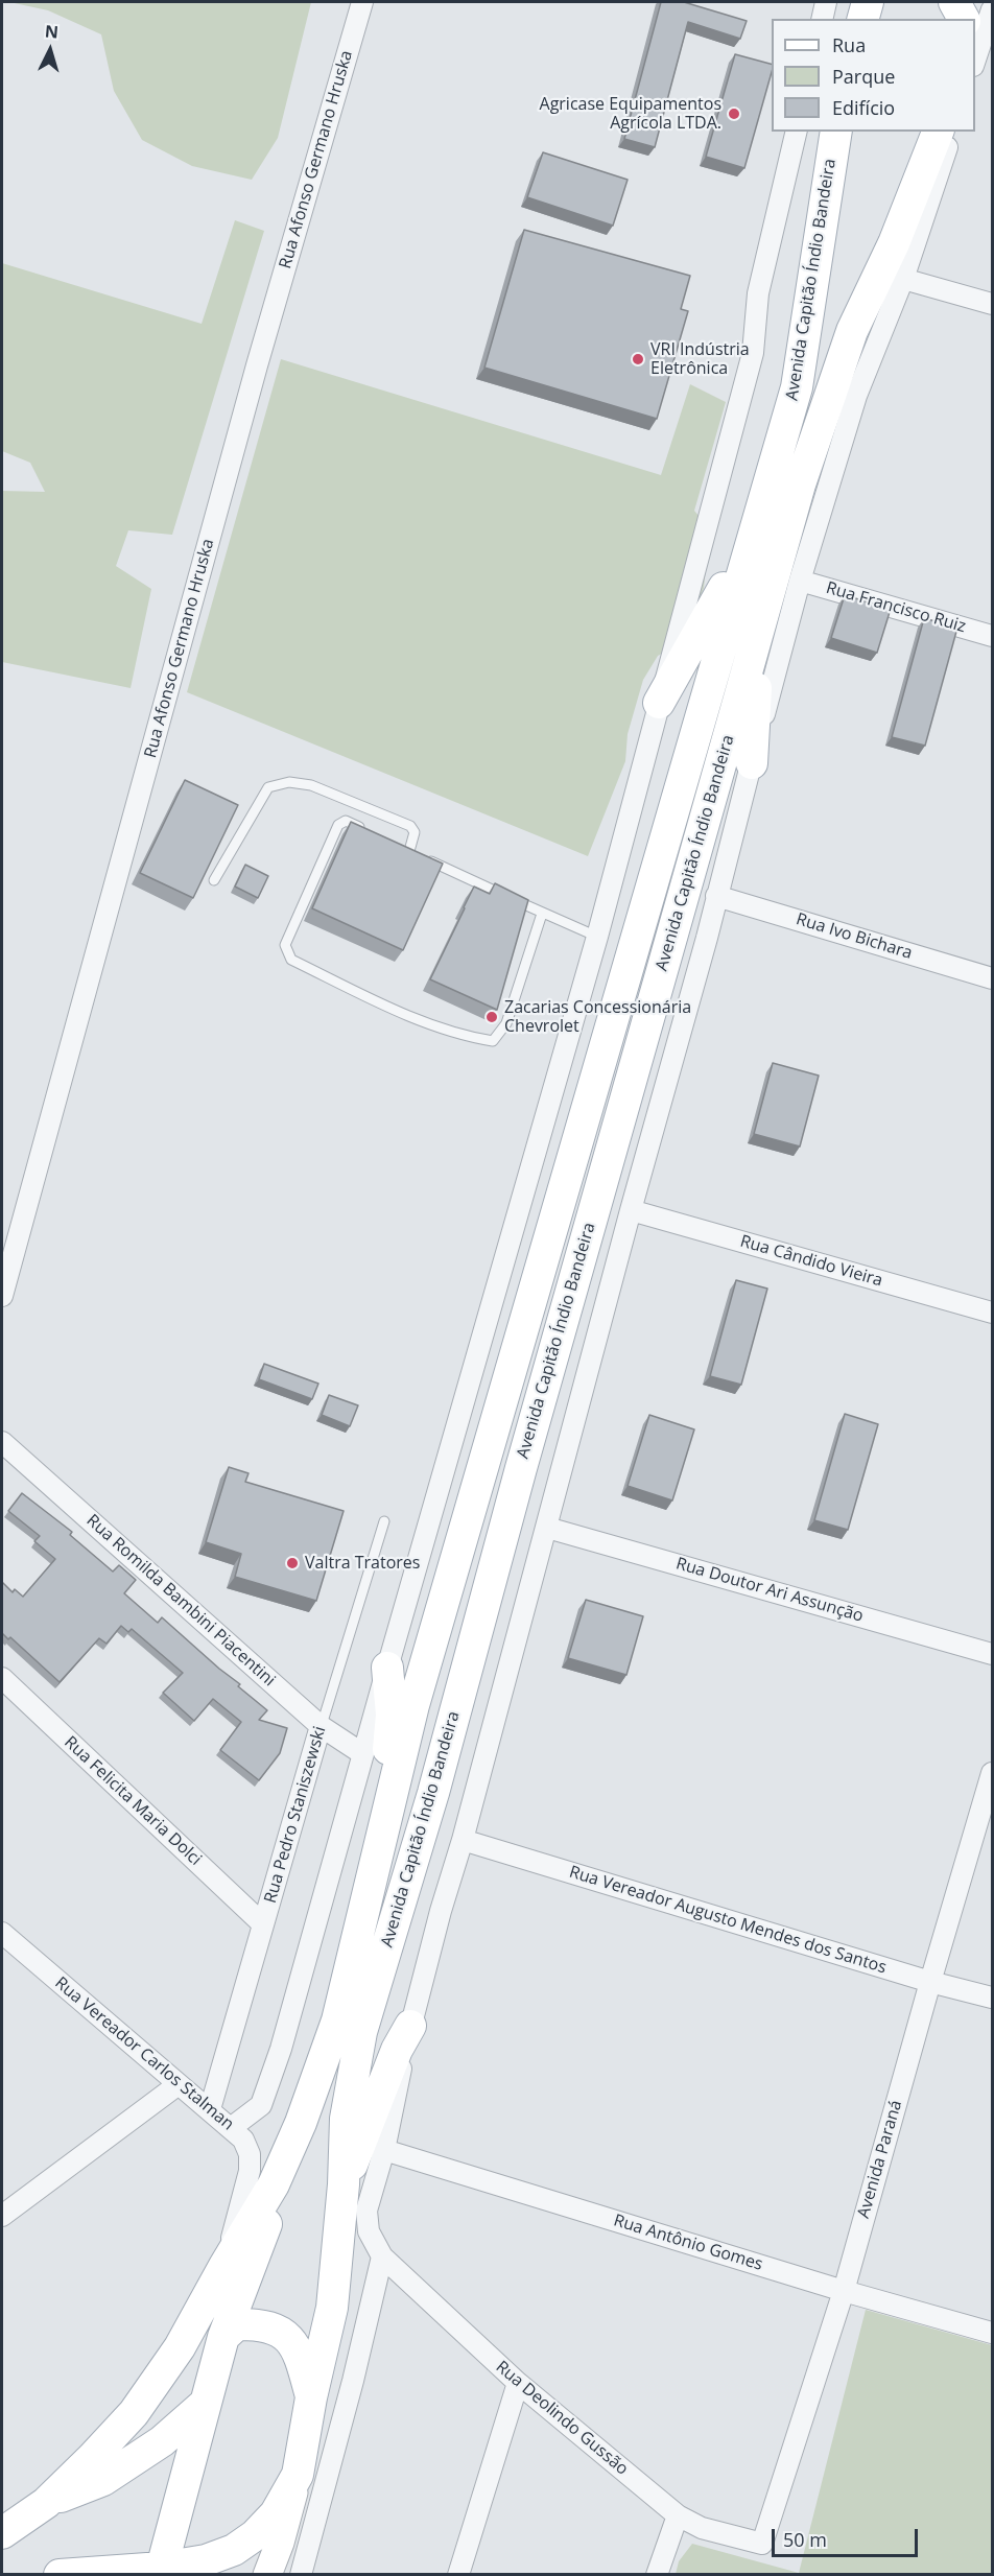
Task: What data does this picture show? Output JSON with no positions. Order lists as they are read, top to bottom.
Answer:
{
  "streets": {
    "main road": ["Avenida Capitão Índio Bandeira"],
    "street": [
      "Rua Afonso Germano Hruska",
      "Rua Francisco Ruiz",
      "Rua Ivo Bichara",
      "Rua Cândido Vieira",
      "Rua Doutor Ari Assunção",
      "Rua Romilda Bambini Piacentini",
      "Rua Felicita Maria Dolci",
      "Rua Pedro Staniszewski",
      "Rua Vereador Augusto Mendes dos Santos",
      "Rua Vereador Carlos Stalman",
      "Avenida Paraná",
      "Rua Antônio Gomes",
      "Rua Deolindo Gussão"
    ]
  },
  "crossings": [
    ["Rua Romilda Bambini Piacentini", "Rua Pedro Staniszewski"],
    ["Rua Felicita Maria Dolci", "Rua Pedro Staniszewski"],
    ["Rua Pedro Staniszewski", "Rua Vereador Carlos Stalman"],
    ["Rua Vereador Augusto Mendes dos Santos", "Avenida Paraná"],
    ["Avenida Paraná", "Rua Antônio Gomes"],
    ["Avenida Paraná", "Rua Deolindo Gussão"]
  ],
  "places": [
    "Agricase Equipamentos Agrícola LTDA.",
    "VRI Indústria Eletrônica",
    "Zacarias Concessionária Chevrolet",
    "Valtra Tratores"
  ],
  "legend": ["Rua", "Parque", "Edifício"],
  "scale_bar": "50 m",
  "north": "top"
}
